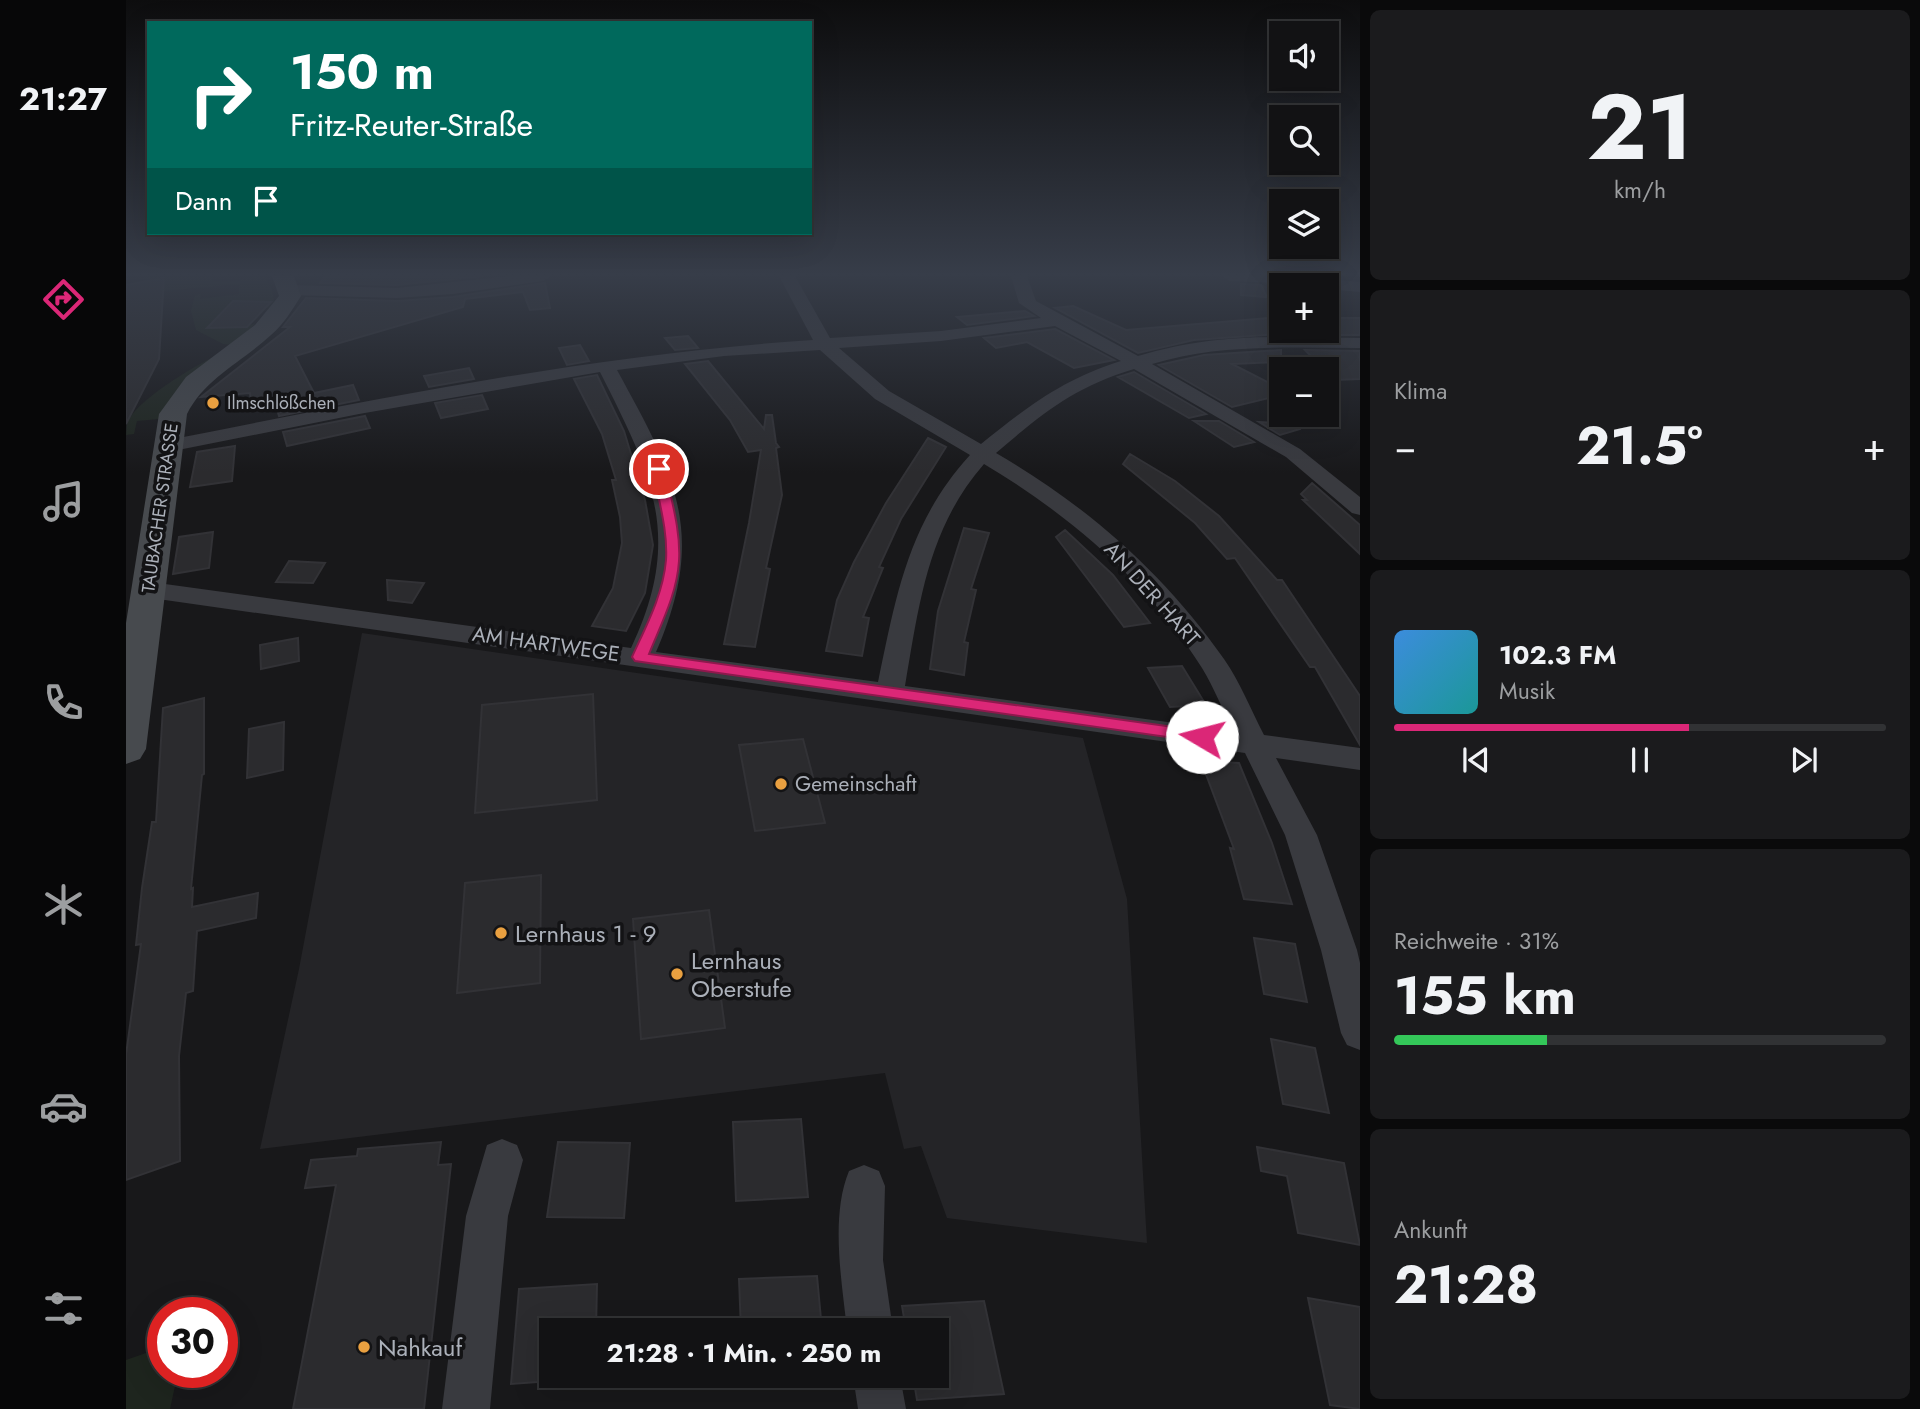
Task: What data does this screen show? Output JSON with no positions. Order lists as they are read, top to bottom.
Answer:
{
  "streets": {
    "street": ["TAUBACHER STRASSE", "AN DER HART", "AM HARTWEGE"]
  },
  "crossings": [
    ["TAUBACHER STRASSE", "AM HARTWEGE"],
    ["AN DER HART", "AM HARTWEGE"]
  ],
  "places": [
    "Ilmschlößchen",
    "Gemeinschaft",
    "Lernhaus 1 - 9",
    "Lernhaus Oberstufe",
    "Nahkauf"
  ],
  "page": {
    "tabs": "21:27",
    "tile": [
      ["21", "km/h"],
      "Klima",
      ["Reichweite · 31%", "155 km"],
      ["Ankunft", "21:28"]
    ],
    "map_buttons": ["+", "−"],
    "turn": ["150 m", "Fritz-Reuter-Straße"],
    "then": "Dann",
    "heat": ["−", "21.5°", "+"],
    "song": ["102.3 FM", "Musik"],
    "limit": "30",
    "trip": "21:28 · 1 Min. · 250 m"
  }
}
